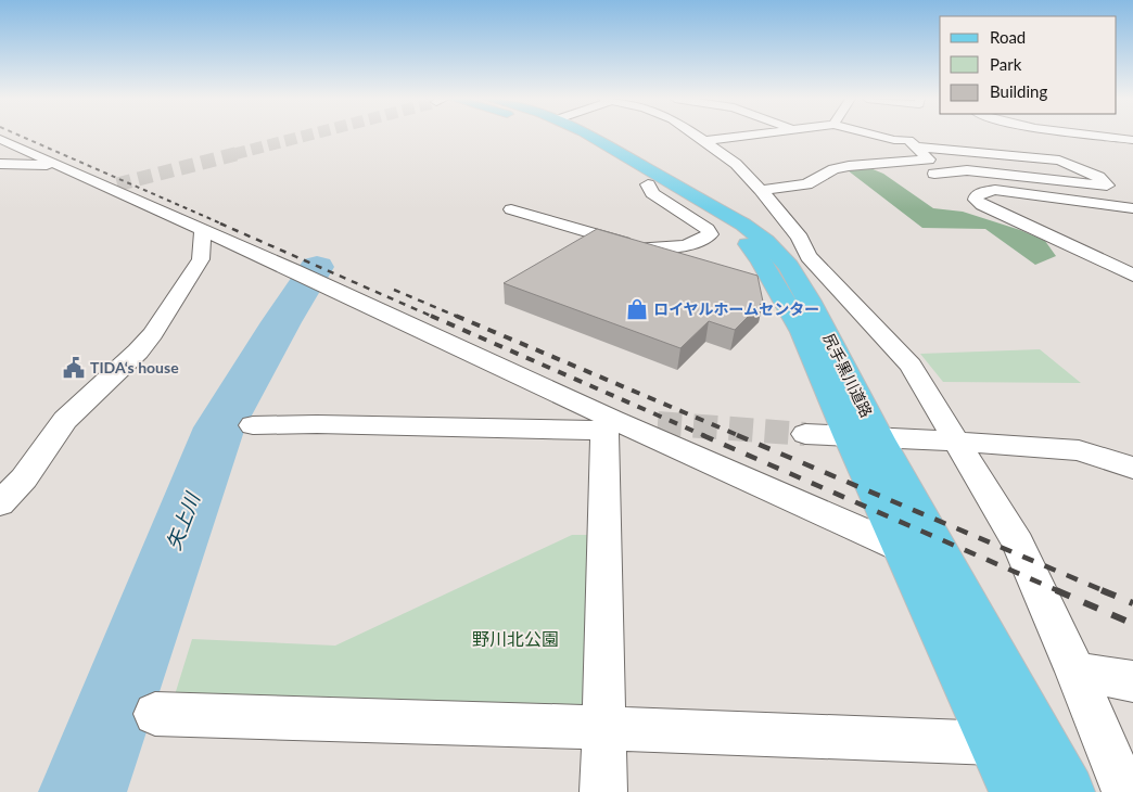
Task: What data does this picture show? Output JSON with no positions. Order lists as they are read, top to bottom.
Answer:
{
  "streets": {
    "main road": ["尻手黒川道路"]
  },
  "water": ["矢上川"],
  "parks": ["野川北公園"],
  "places": {
    "shop": ["ロイヤルホームセンター"],
    "public building": ["TIDA‘s house"]
  },
  "legend": ["Road", "Park", "Building"]
}
